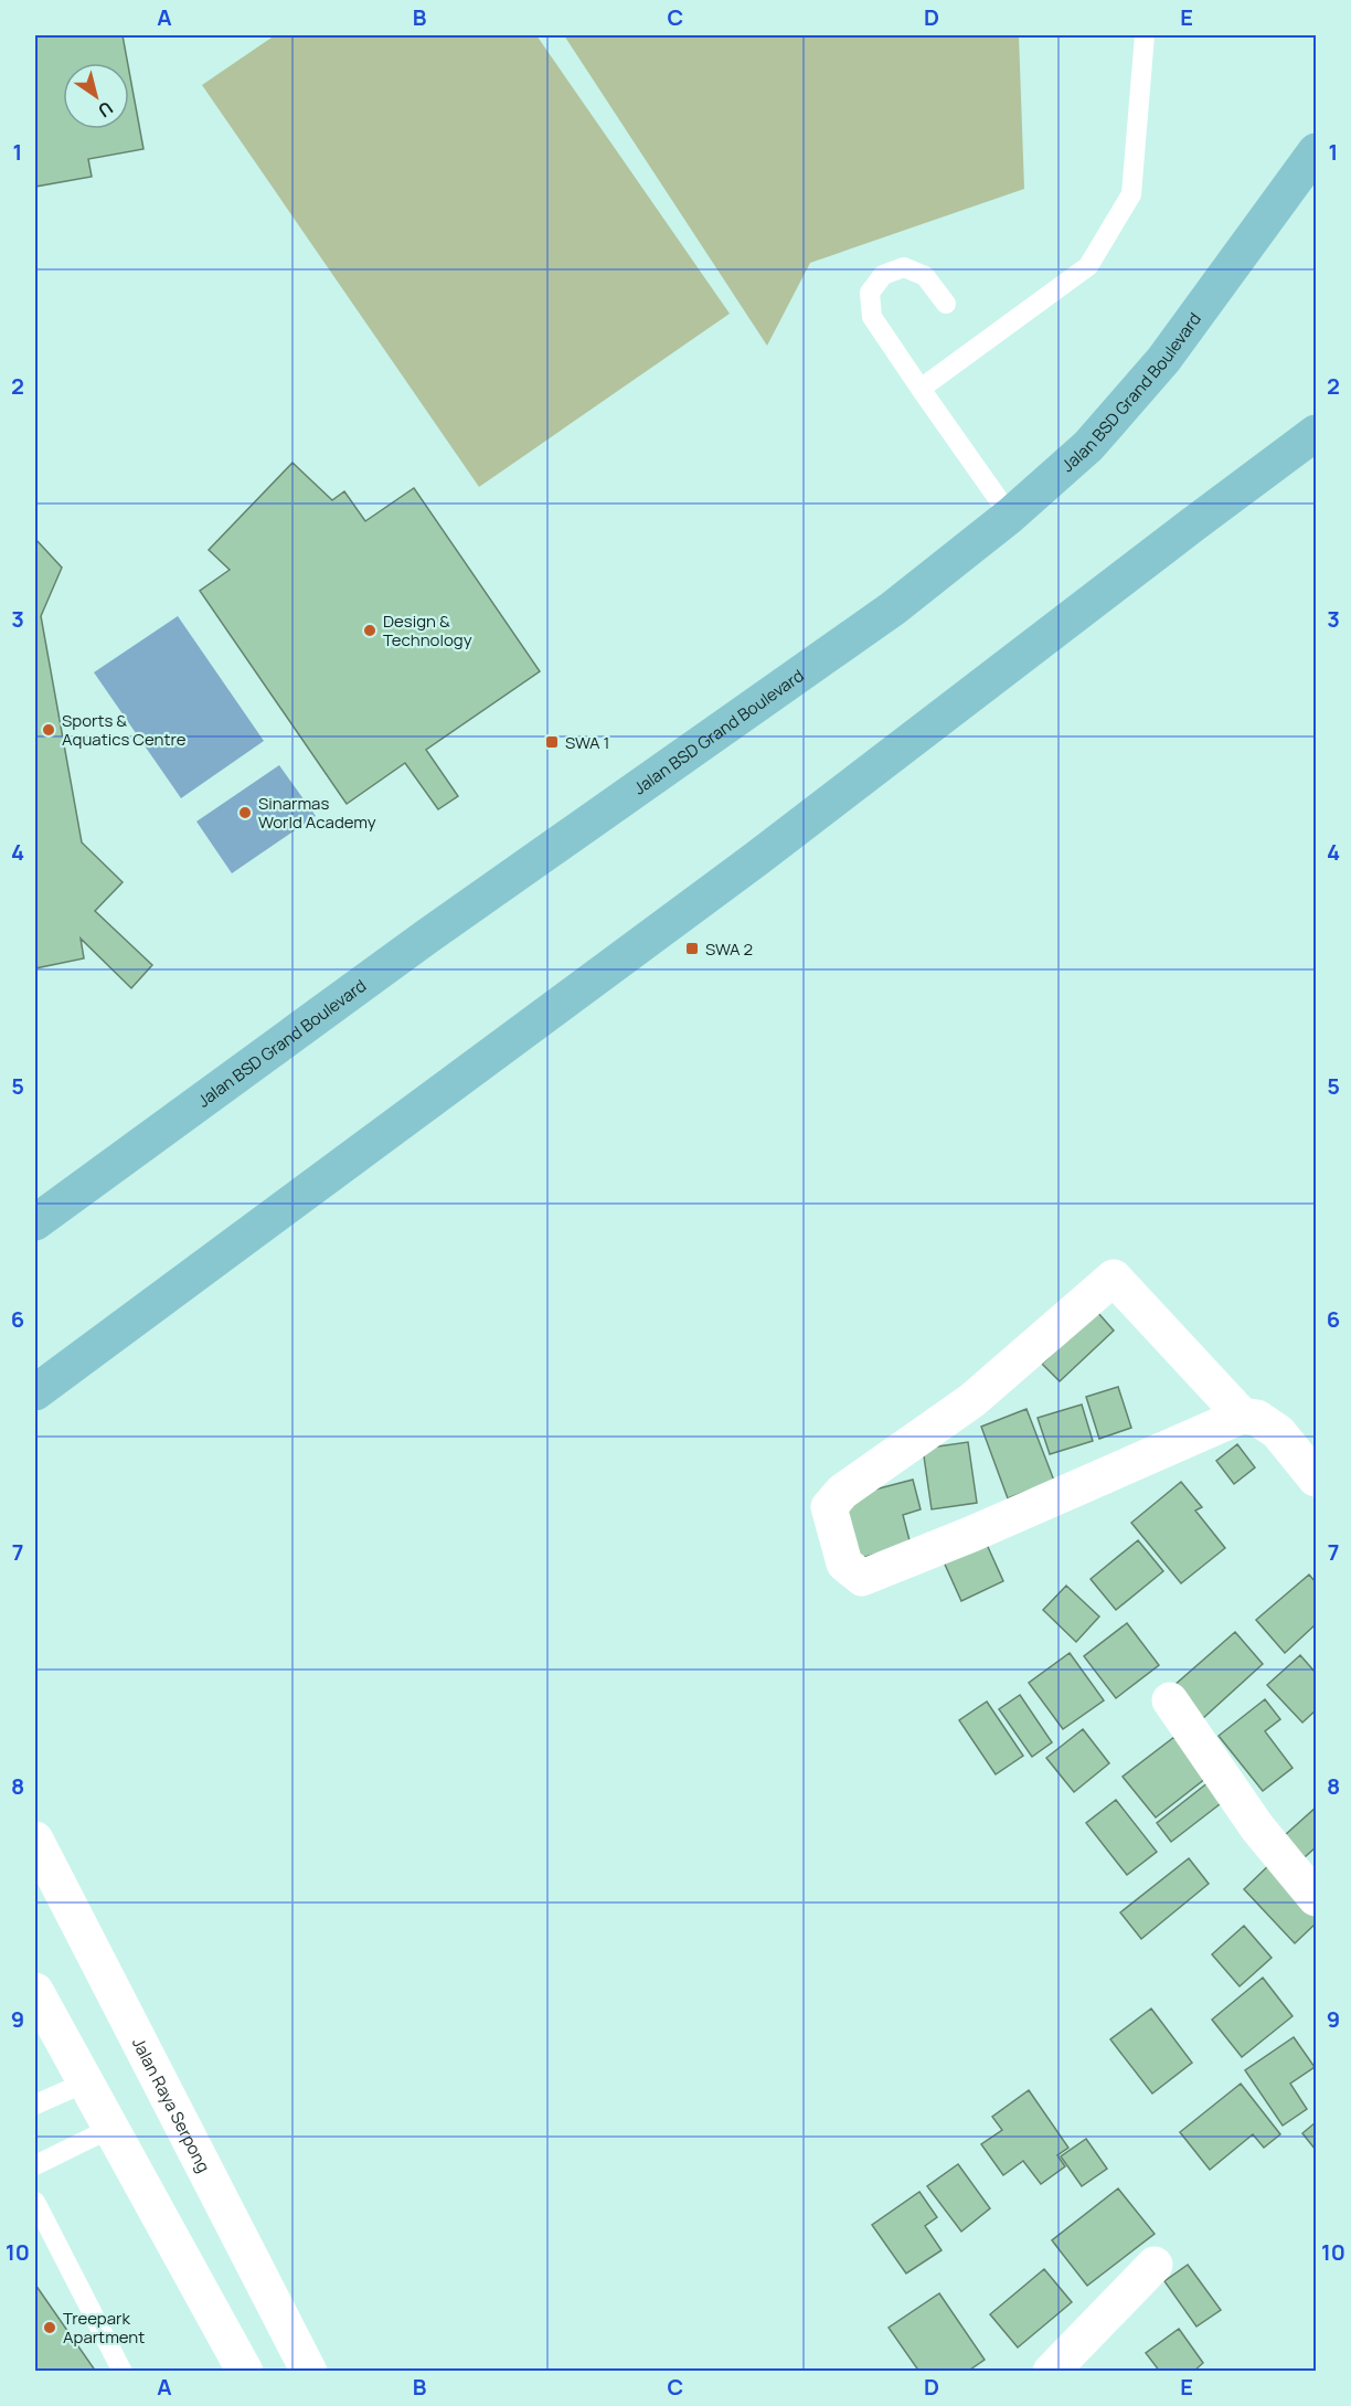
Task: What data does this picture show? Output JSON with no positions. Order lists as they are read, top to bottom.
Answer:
{
  "streets": {
    "main road": ["Jalan BSD Grand Boulevard"],
    "street": ["Jalan Raya Serpong"]
  },
  "places": {
    "other": [
      "Design & Technology",
      "Sports & Aquatics Centre",
      "Sinarmas World Academy",
      "Treepark Apartment"
    ],
    "transit": ["SWA 1", "SWA 2"]
  },
  "north": "bottom right",
  "grid": {
    "columns": [
      "A",
      "B",
      "C",
      "D",
      "E"
    ],
    "rows": [
      "1",
      "2",
      "3",
      "4",
      "5",
      "6",
      "7",
      "8",
      "9",
      "10"
    ]
  }
}
